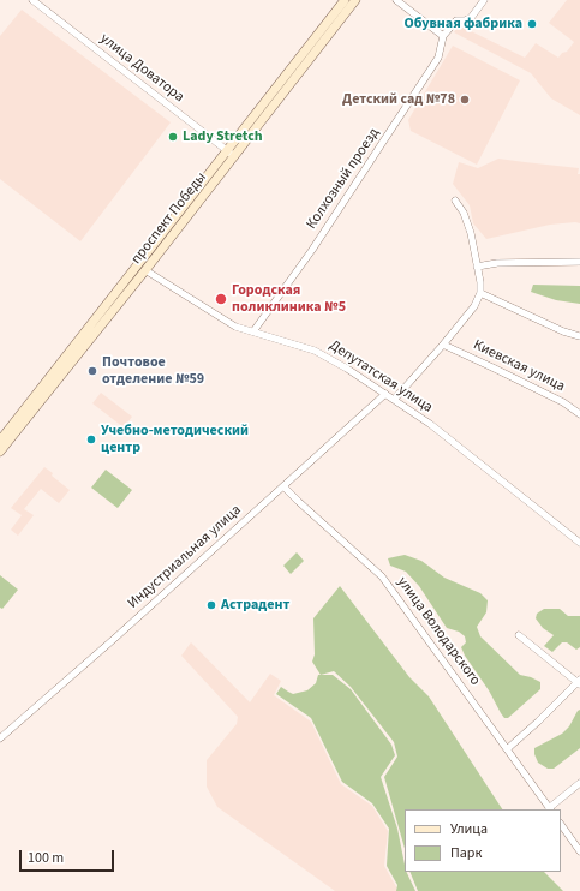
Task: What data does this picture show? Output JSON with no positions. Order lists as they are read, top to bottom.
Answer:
{
  "streets": {
    "main road": ["проспект Победы"],
    "street": [
      "улица Доватора",
      "Колхозный проезд",
      "Киевская улица",
      "Депутатская улица",
      "Индустриальная улица",
      "улица Володарского"
    ]
  },
  "crossings": [
    ["улица Доватора", "проспект Победы"],
    ["Колхозный проезд", "Депутатская улица"],
    ["проспект Победы", "Депутатская улица"],
    ["Депутатская улица", "Индустриальная улица"],
    ["Индустриальная улица", "улица Володарского"]
  ],
  "places": [
    "Обувная фабрика",
    "Детский сад №78",
    "Lady Stretch",
    "Городская поликлиника №5",
    "Почтовое отделение №59",
    "Учебно-методический центр",
    "Астрадент"
  ],
  "legend": ["Улица", "Парк"],
  "scale_bar": "100 m"
}
